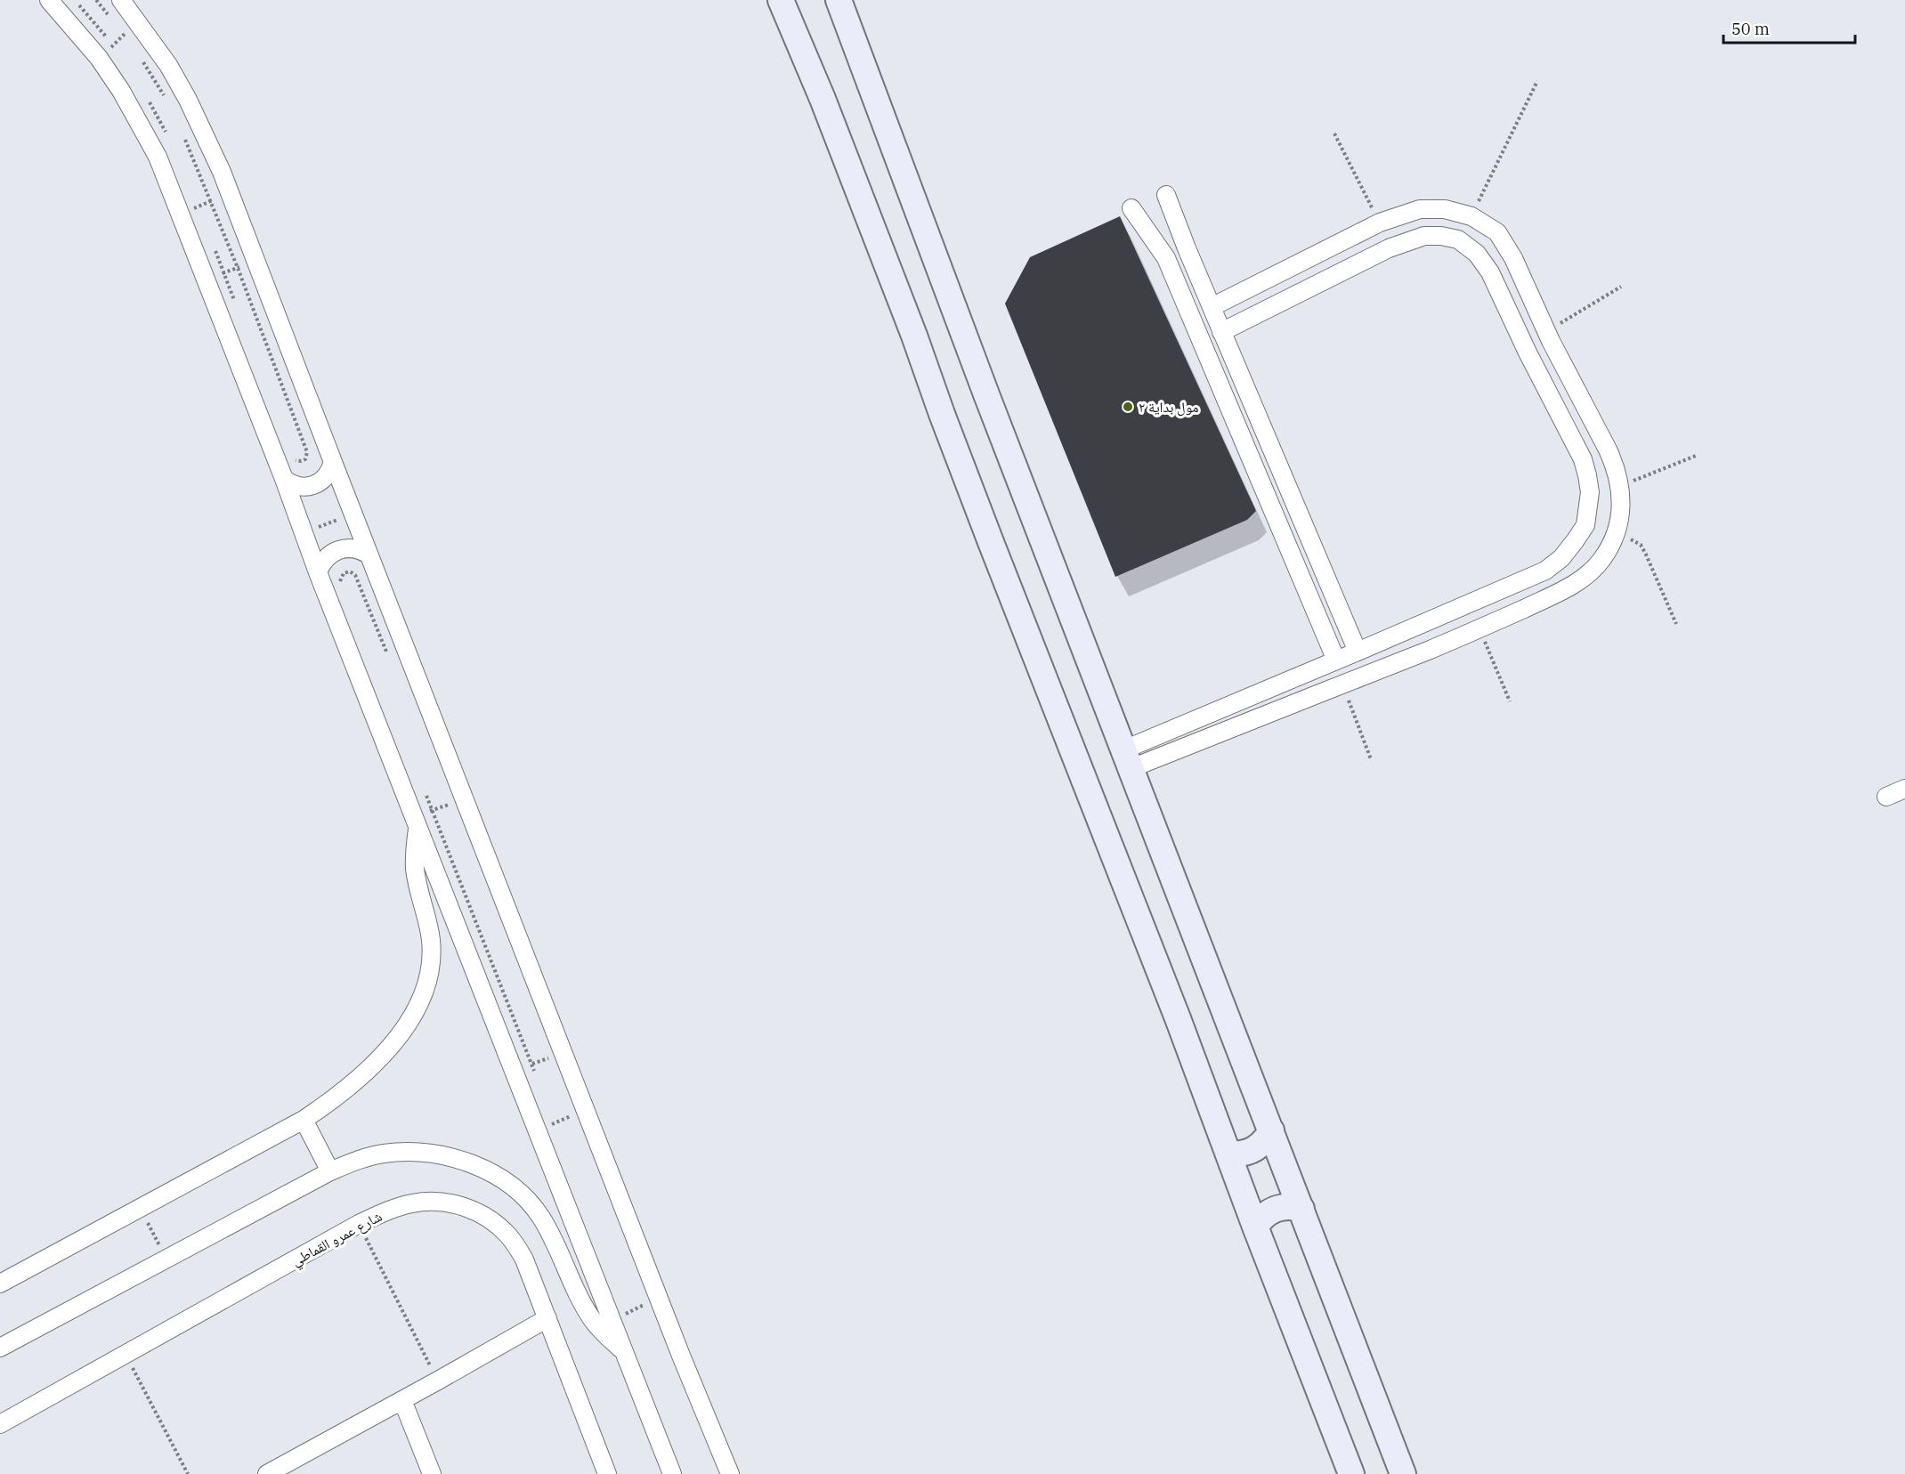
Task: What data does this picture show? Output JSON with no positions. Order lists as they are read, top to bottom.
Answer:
{
  "streets": {
    "street": ["شارع عمرو القماطي"]
  },
  "places": ["مول بداية ۲"],
  "scale_bar": "50 m"
}
